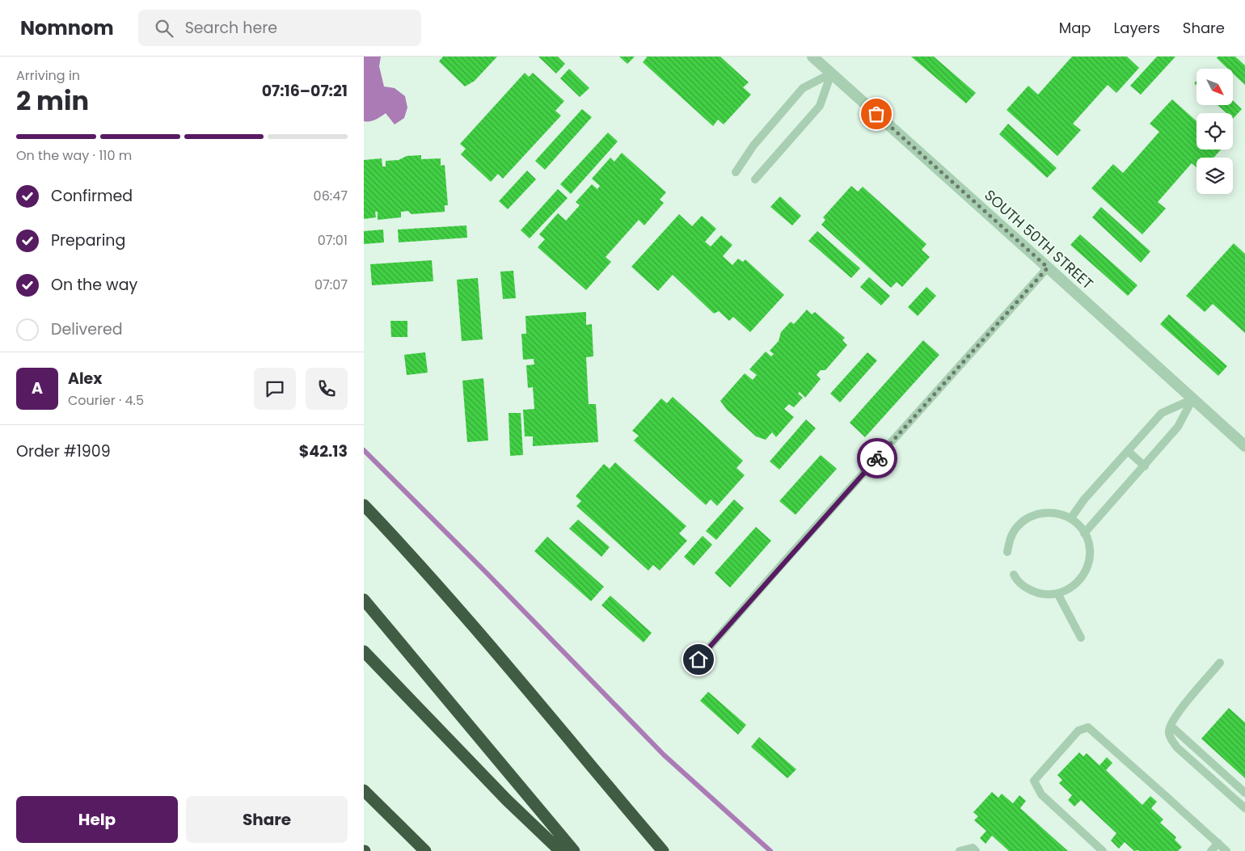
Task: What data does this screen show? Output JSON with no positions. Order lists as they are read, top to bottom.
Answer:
{
  "streets": {
    "street": ["SOUTH 50TH STREET"]
  },
  "north": "bottom right",
  "page": {
    "header": "Nomnom",
    "search": "Search here",
    "nav": ["Map", "Layers", "Share"],
    "heading": ["2 min", "Arriving in", "07:16–07:21"],
    "panel": [
      "Alex",
      "Courier · 4.5",
      "Order #1909",
      "$42.13"
    ],
    "bar": "On the way · 110 m",
    "list": [
      ["Confirmed", "06:47"],
      ["Preparing", "07:01"],
      ["On the way", "07:07"],
      "Delivered"
    ],
    "round": "A",
    "buttons": ["Help", "Share"]
  }
}
